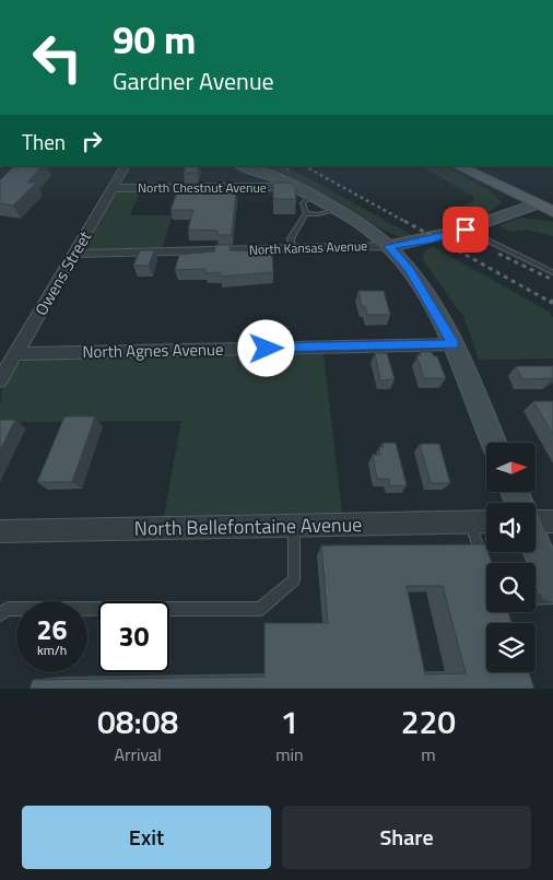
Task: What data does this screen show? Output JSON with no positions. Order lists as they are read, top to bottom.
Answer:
{
  "streets": {
    "street": [
      "North Chestnut Avenue",
      "North Kansas Avenue",
      "Owens Street",
      "North Agnes Avenue",
      "North Bellefontaine Avenue"
    ]
  },
  "crossings": [
    ["North Chestnut Avenue", "Owens Street"],
    ["North Kansas Avenue", "Owens Street"],
    ["Owens Street", "North Agnes Avenue"]
  ],
  "north": "right",
  "page": {
    "turn": ["90 m", "Gardner Avenue"],
    "then": "Then",
    "speed": "26 km/h",
    "limit": "30",
    "eta": [
      "08:08",
      "Arrival",
      "1",
      "min",
      "220",
      "m"
    ],
    "buttons": ["Exit", "Share"]
  }
}
